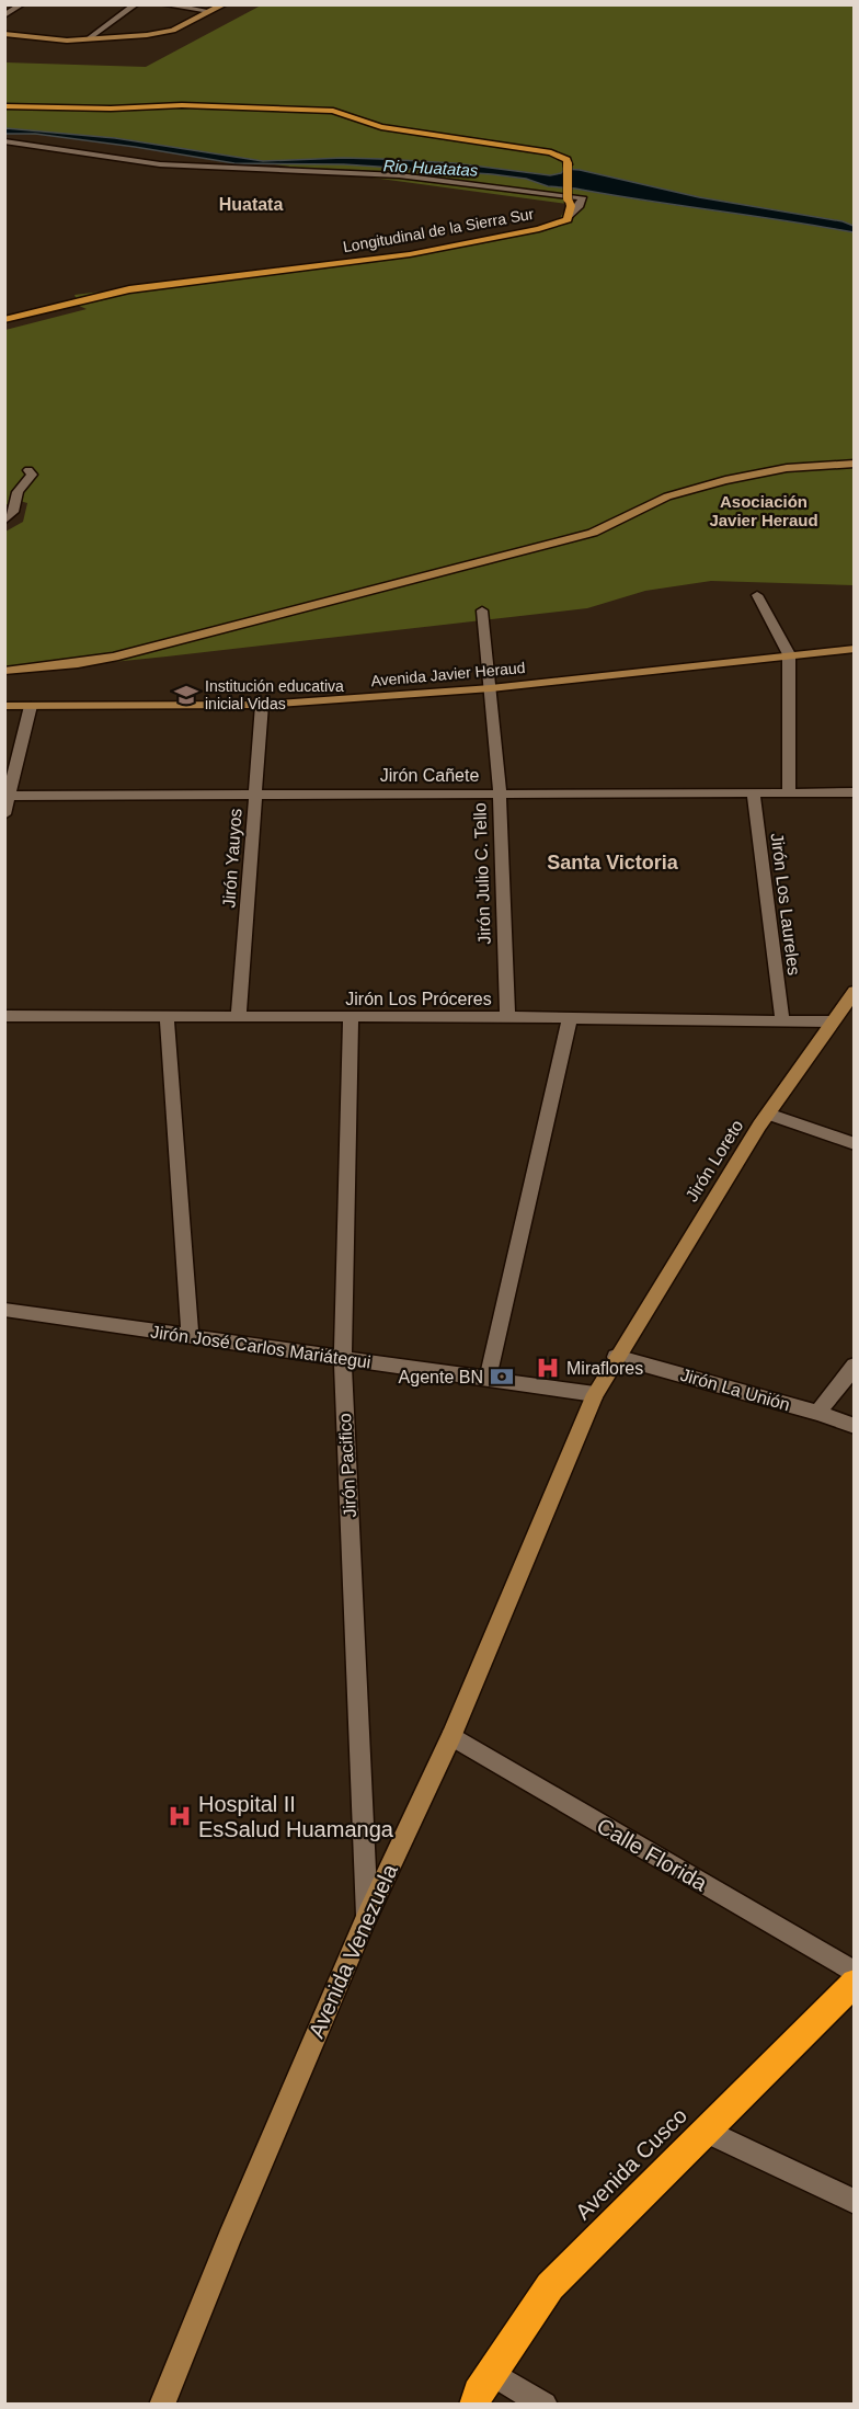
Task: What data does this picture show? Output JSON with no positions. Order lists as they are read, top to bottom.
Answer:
{
  "streets": {
    "highway": ["Avenida Cusco"],
    "main road": [
      "Longitudinal de la Sierra Sur",
      "Avenida Javier Heraud",
      "Jirón Loreto",
      "Avenida Venezuela"
    ],
    "street": [
      "Jirón Cañete",
      "Jirón Yauyos",
      "Jirón Julio C. Tello",
      "Jirón Los Laureles",
      "Jirón Los Próceres",
      "Jirón José Carlos Mariátegui",
      "Jirón La Unión",
      "Jirón Pacifico",
      "Calle Florida"
    ]
  },
  "crossings": [
    ["Avenida Javier Heraud", "Jirón Yauyos"],
    ["Avenida Javier Heraud", "Jirón Julio C. Tello"],
    ["Jirón Cañete", "Jirón Yauyos"],
    ["Jirón Cañete", "Jirón Julio C. Tello"],
    ["Jirón Cañete", "Jirón Los Laureles"],
    ["Jirón Yauyos", "Jirón Los Próceres"],
    ["Jirón Julio C. Tello", "Jirón Los Próceres"],
    ["Jirón Los Laureles", "Jirón Los Próceres"],
    ["Jirón Los Próceres", "Jirón Loreto"],
    ["Jirón Los Próceres", "Jirón Pacifico"],
    ["Jirón Loreto", "Jirón La Unión"],
    ["Jirón Loreto", "Avenida Venezuela"],
    ["Jirón José Carlos Mariátegui", "Jirón Pacifico"],
    ["Jirón José Carlos Mariátegui", "Avenida Venezuela"],
    ["Jirón La Unión", "Avenida Venezuela"],
    ["Jirón Pacifico", "Avenida Venezuela"],
    ["Calle Florida", "Avenida Venezuela"]
  ],
  "districts": ["Huatata", "Asociación Javier Heraud", "Santa Victoria"],
  "water": ["Rio Huatatas"],
  "places": {
    "school or university": ["Institución educativa inicial Vidas"],
    "hospital": ["Miraflores", "Hospital II EsSalud Huamanga"],
    "bank": ["Agente BN"]
  }
}
